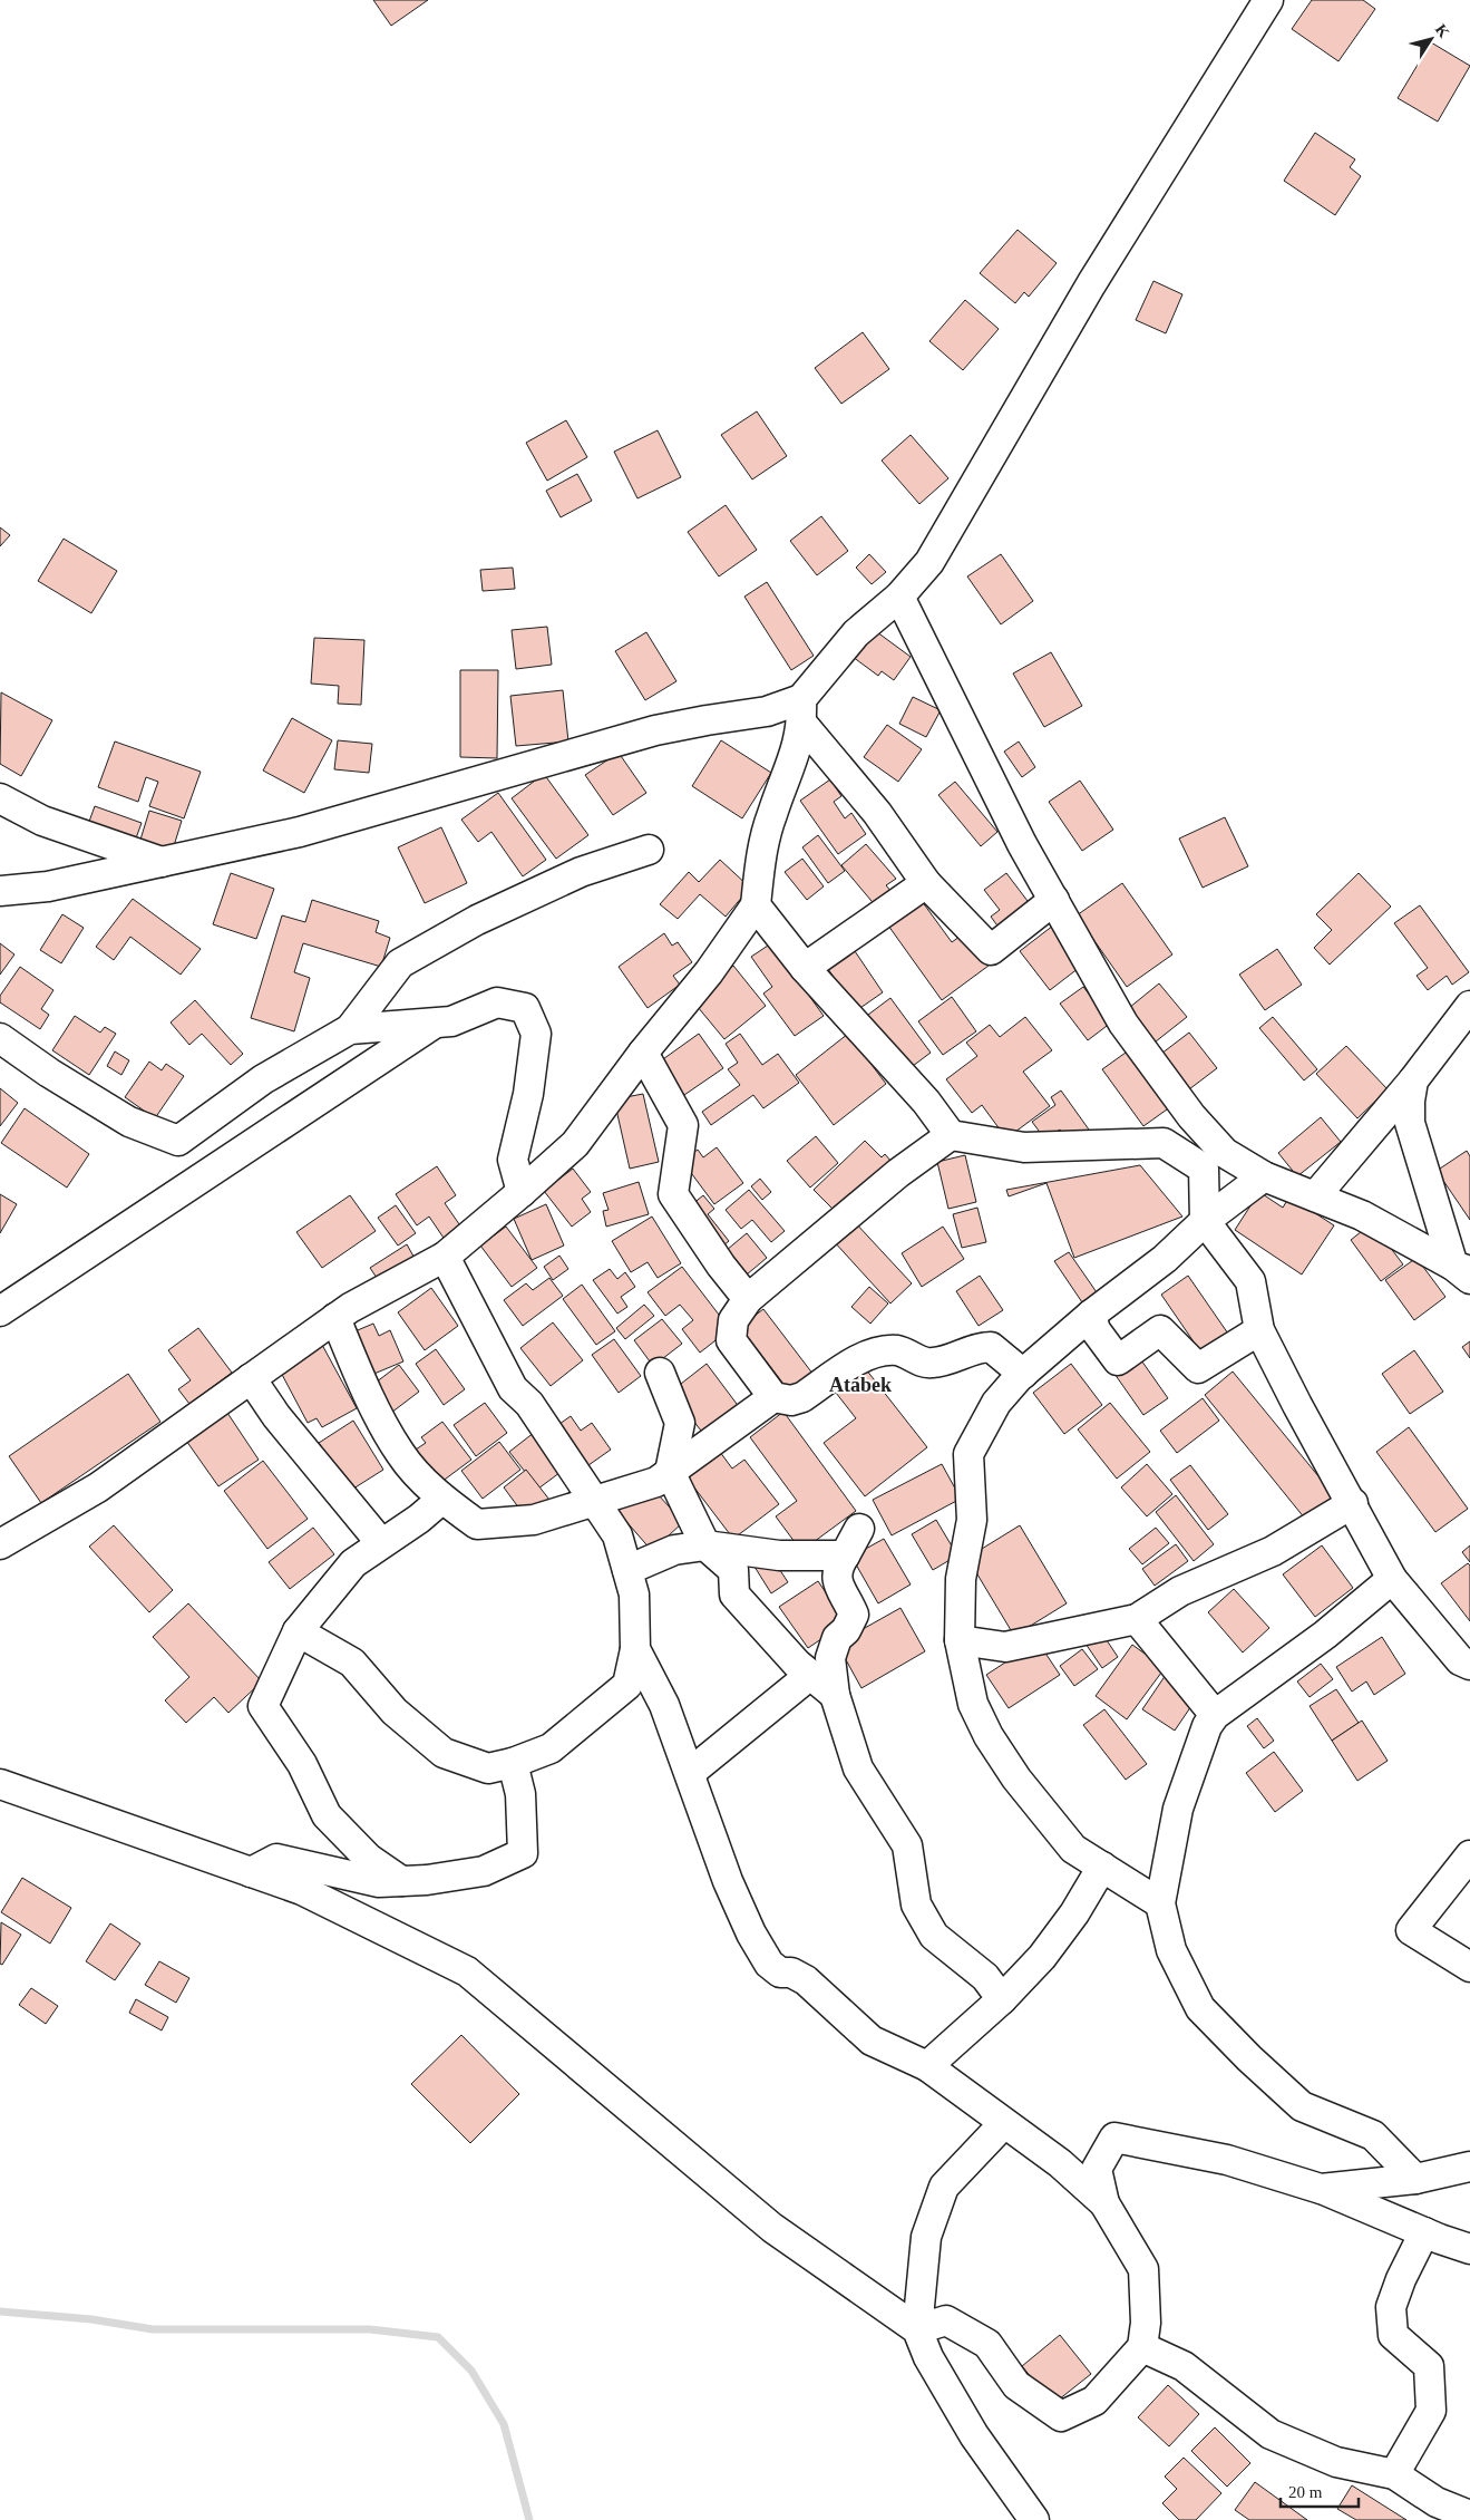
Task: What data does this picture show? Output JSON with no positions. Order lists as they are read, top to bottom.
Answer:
{
  "districts": ["Atabek"],
  "scale_bar": "20 m",
  "north": "top right"
}
